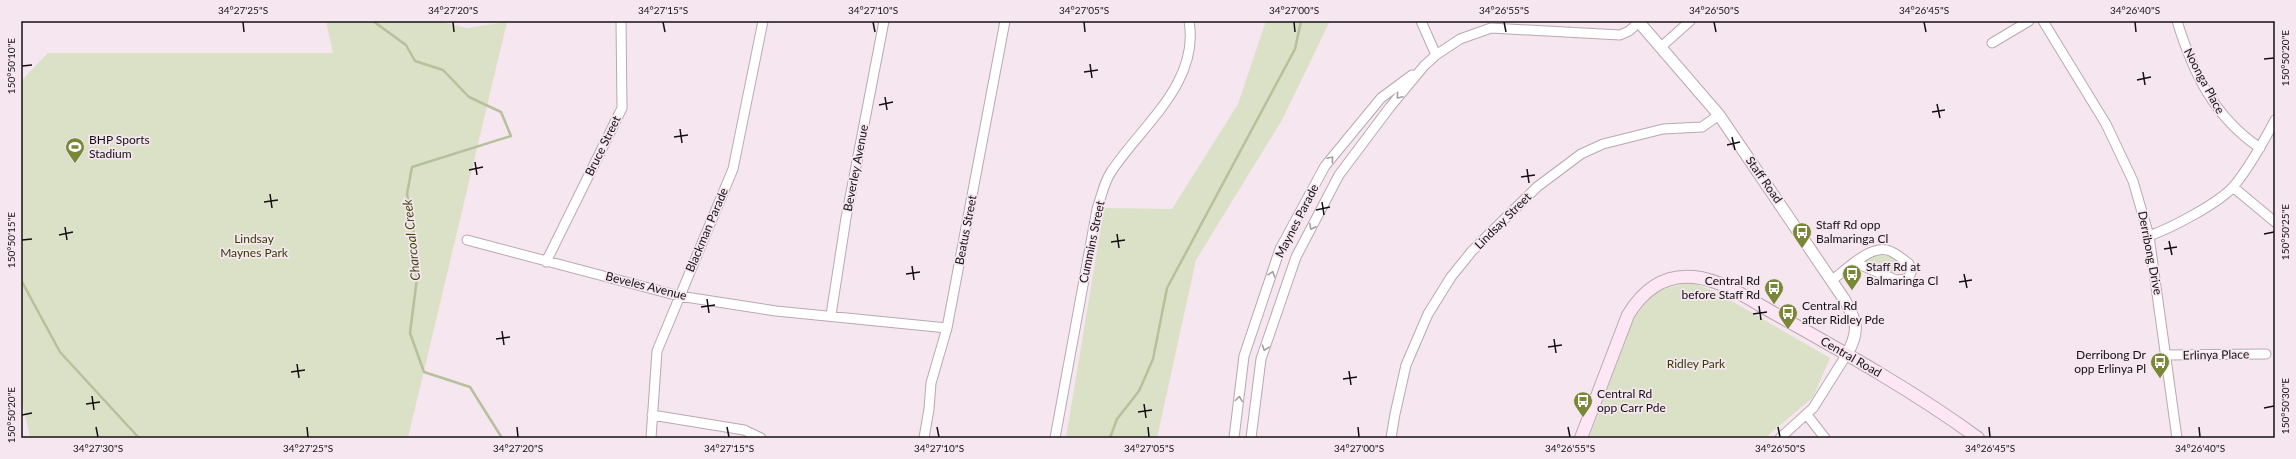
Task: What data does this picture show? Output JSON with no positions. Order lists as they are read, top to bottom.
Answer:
{
  "streets": {
    "main road": ["Central Road"],
    "street": [
      "Noonga Place",
      "Bruce Street",
      "Beverley Avenue",
      "Staff Road",
      "Maynes Parade",
      "Lindsay Street",
      "Blackman Parade",
      "Beatus Street",
      "Cummins Street",
      "Derribong Drive",
      "Beveles Avenue",
      "Erlinya Place"
    ]
  },
  "crossings": [
    ["Bruce Street", "Beveles Avenue"],
    ["Beverley Avenue", "Beveles Avenue"],
    ["Staff Road", "Maynes Parade"],
    ["Staff Road", "Lindsay Street"],
    ["Staff Road", "Central Road"],
    ["Blackman Parade", "Beveles Avenue"],
    ["Beatus Street", "Beveles Avenue"],
    ["Derribong Drive", "Erlinya Place"]
  ],
  "water": ["Charcoal Creek"],
  "parks": ["Lindsay Maynes Park", "Ridley Park"],
  "places": {
    "sports": ["BHP Sports Stadium"],
    "bus stop": [
      "Staff Rd opp Balmaringa Cl",
      "Staff Rd at Balmaringa Cl",
      "Central Rd before Staff Rd",
      "Central Rd after Ridley Pde",
      "Derribong Dr opp Erlinya Pl",
      "Central Rd opp Carr Pde"
    ]
  },
  "coordinates": [
    "34°27'25\"S",
    "34°27'20\"S",
    "34°27'15\"S",
    "34°27'10\"S",
    "34°27'05\"S",
    "34°27'00\"S",
    "34°26'55\"S",
    "34°26'50\"S",
    "34°26'45\"S",
    "34°26'40\"S",
    "150°50'20\"E",
    "150°50'10\"E",
    "150°50'25\"E",
    "150°50'15\"E",
    "150°50'30\"E",
    "34°27'30\"S"
  ]
}
